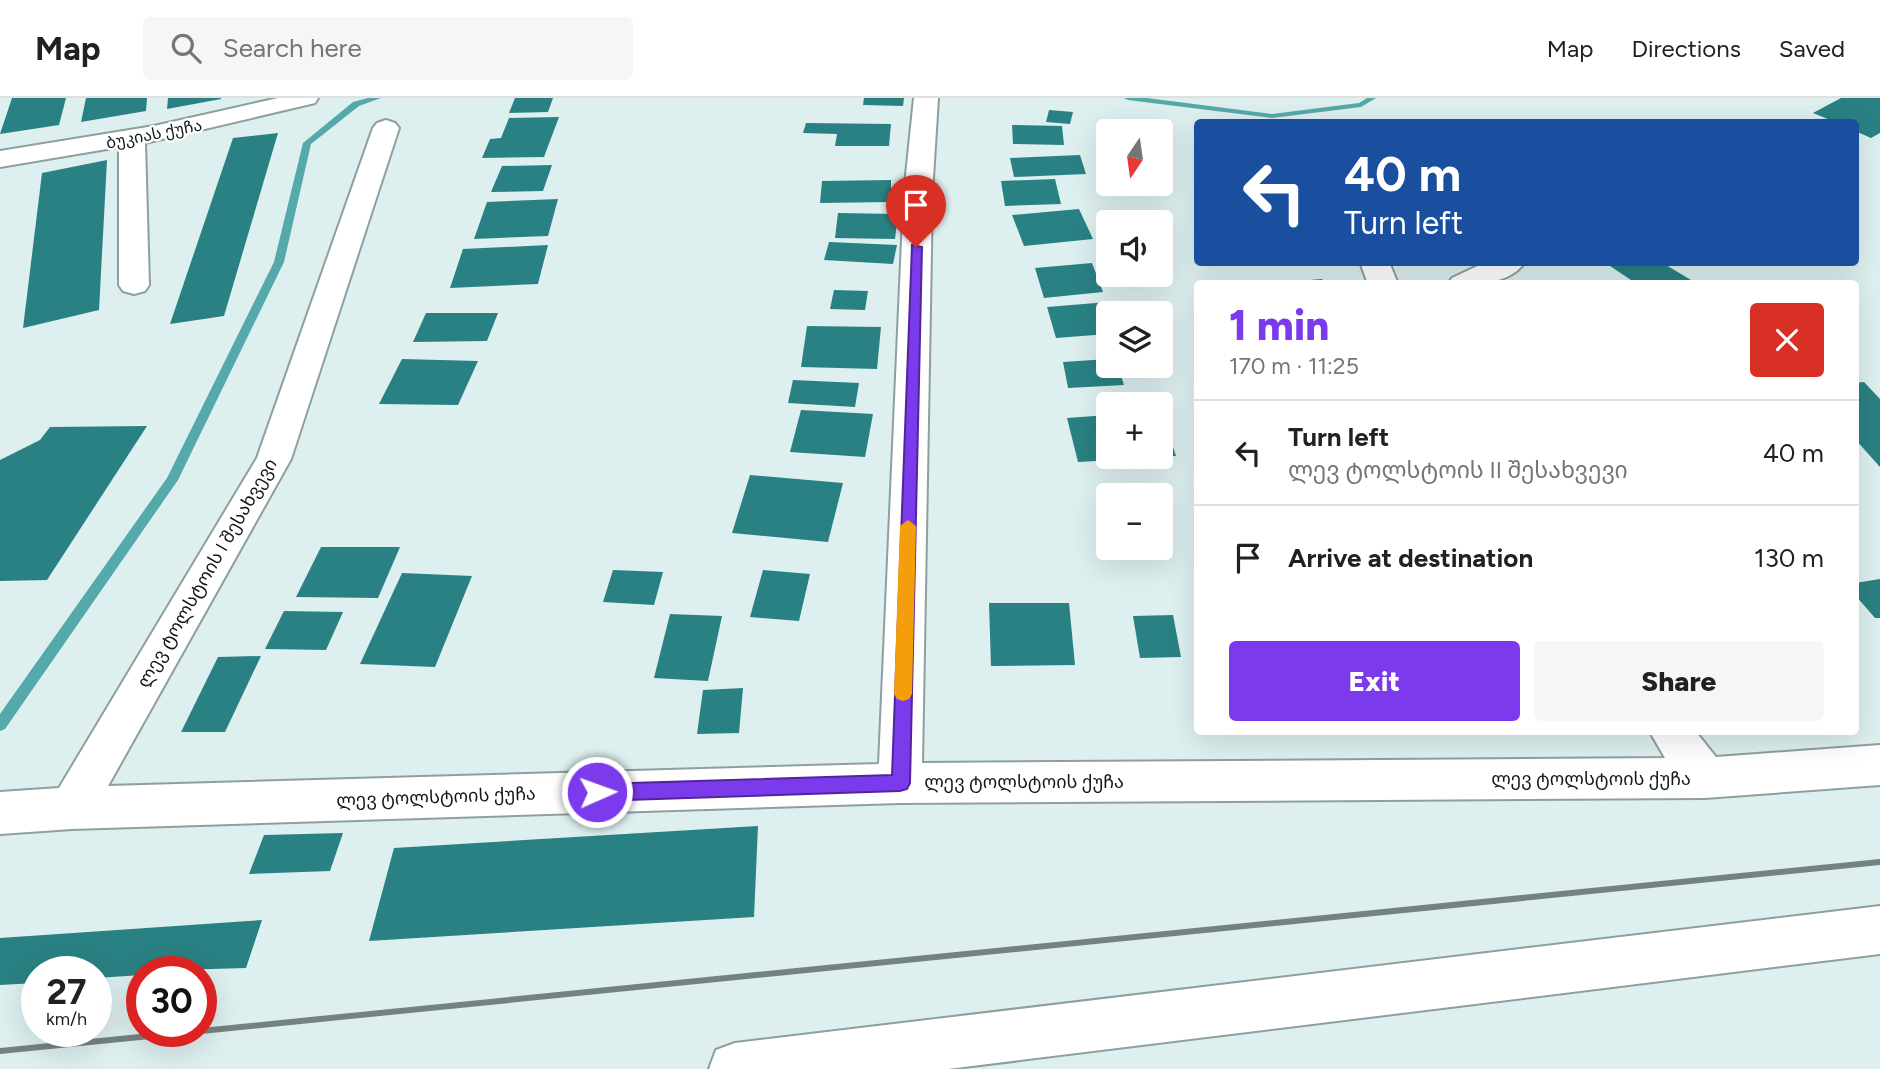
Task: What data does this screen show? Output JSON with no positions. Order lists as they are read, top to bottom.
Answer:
{
  "streets": {
    "street": ["ბუკიას ქუჩა", "ლევ ტოლსტოის I შესახვევი", "ლევ ტოლსტოის ქუჩა"]
  },
  "crossings": [
    ["ლევ ტოლსტოის I შესახვევი", "ლევ ტოლსტოის ქუჩა"]
  ],
  "north": "bottom",
  "page": {
    "header": "Map",
    "search": "Search here",
    "nav": ["Map", "Directions", "Saved"],
    "map_buttons": ["+", "−"],
    "turn": ["40 m", "Turn left"],
    "heading": ["1 min", "170 m · 11:25"],
    "list": [
      {
        "name": "Turn left",
        "note": "ლევ ტოლსტოის II შესახვევი",
        "value": "40 m"
      },
      {
        "name": "Arrive at destination",
        "value": "130 m"
      }
    ],
    "buttons": ["Exit", "Share"],
    "speed": "27 km/h",
    "limit": "30"
  }
}
